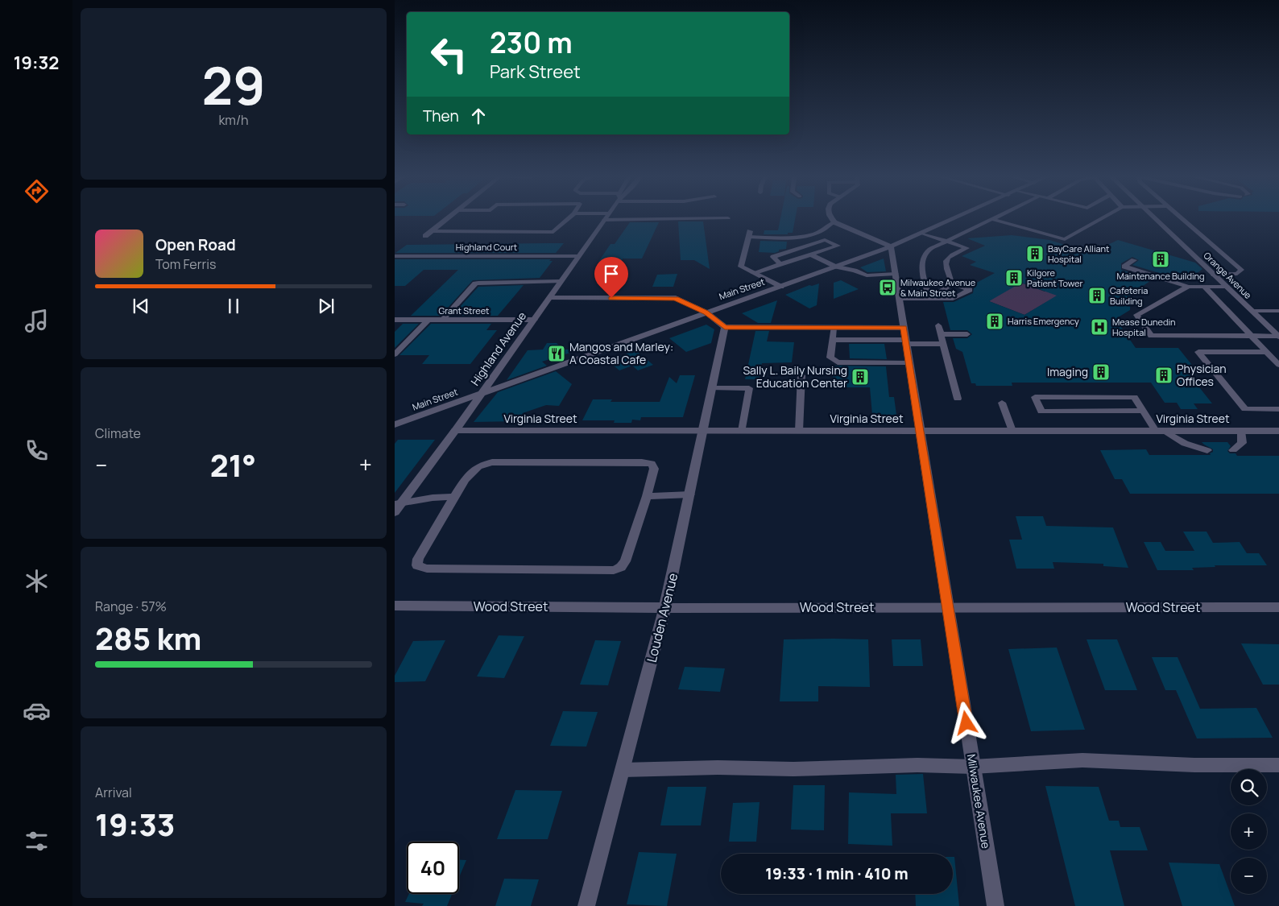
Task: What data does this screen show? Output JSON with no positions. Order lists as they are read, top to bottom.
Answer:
{
  "streets": {
    "street": [
      "Highland Court",
      "Orange Avenue",
      "Main Street",
      "Grant Street",
      "Highland Avenue",
      "Virginia Street",
      "Wood Street",
      "Louden Avenue",
      "Milwaukee Avenue"
    ]
  },
  "crossings": [
    ["Highland Court", "Highland Avenue"],
    ["Main Street", "Highland Avenue"],
    ["Main Street", "Milwaukee Avenue"],
    ["Grant Street", "Highland Avenue"],
    ["Highland Avenue", "Virginia Street"],
    ["Virginia Street", "Louden Avenue"],
    ["Virginia Street", "Milwaukee Avenue"],
    ["Wood Street", "Louden Avenue"],
    ["Wood Street", "Milwaukee Avenue"]
  ],
  "places": {
    "building": [
      "BayCare Alliant Hospital",
      "Maintenance Building",
      "Kilgore Patient Tower",
      "Cafeteria Building",
      "Harris Emergency",
      "Imaging",
      "Physician Offices",
      "Sally L. Baily Nursing Education Center"
    ],
    "bus stop": ["Milwaukee Avenue & Main Street"],
    "hospital": ["Mease Dunedin Hospital"],
    "restaurant": ["Mangos and Marley: A Coastal Cafe"]
  },
  "page": {
    "tabs": "19:32",
    "tile": [
      ["29", "km/h"],
      "Climate",
      ["Range · 57%", "285 km"],
      ["Arrival", "19:33"]
    ],
    "turn": ["230 m", "Park Street"],
    "then": "Then",
    "song": ["Open Road", "Tom Ferris"],
    "heat": ["−", "21°", "+"],
    "map_buttons": ["+", "−"],
    "limit": "40",
    "trip": "19:33 · 1 min · 410 m"
  }
}
